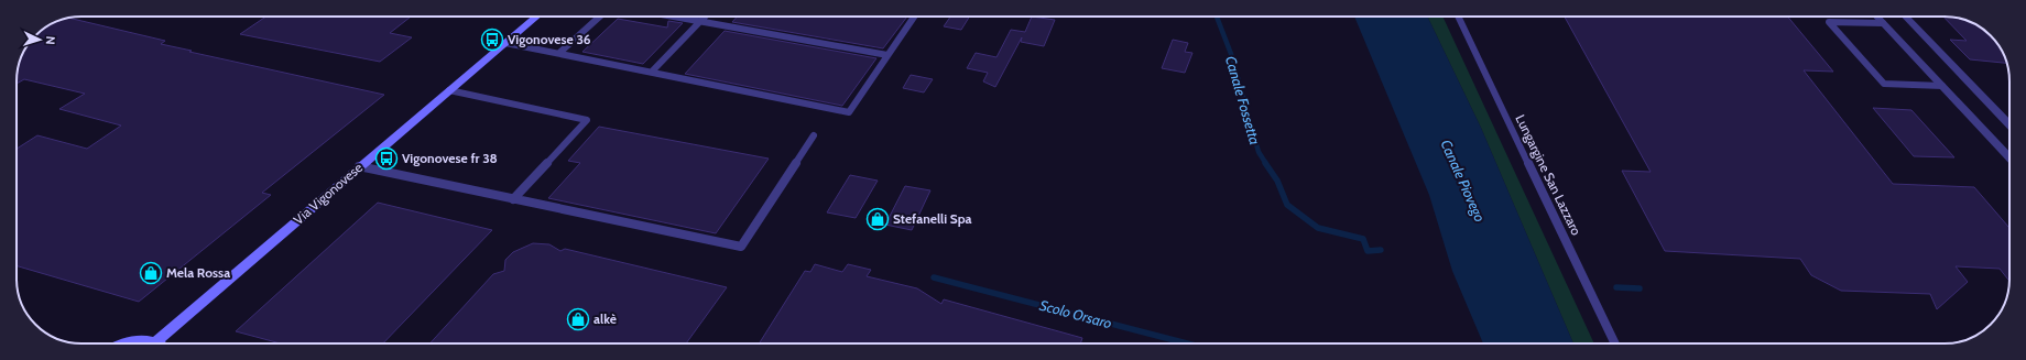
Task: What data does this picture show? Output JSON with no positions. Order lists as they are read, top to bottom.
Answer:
{
  "streets": {
    "main road": ["Via Vigonovese"],
    "lane": ["Lungargine San Lazzaro"]
  },
  "water": ["Canale Fossetta", "Canale Piovego", "Scolo Orsaro"],
  "places": {
    "bus stop": ["Vigonovese 36", "Vigonovese fr 38"],
    "shop": ["Stefanelli Spa", "Mela Rossa", "alkè"]
  },
  "north": "right"
}
